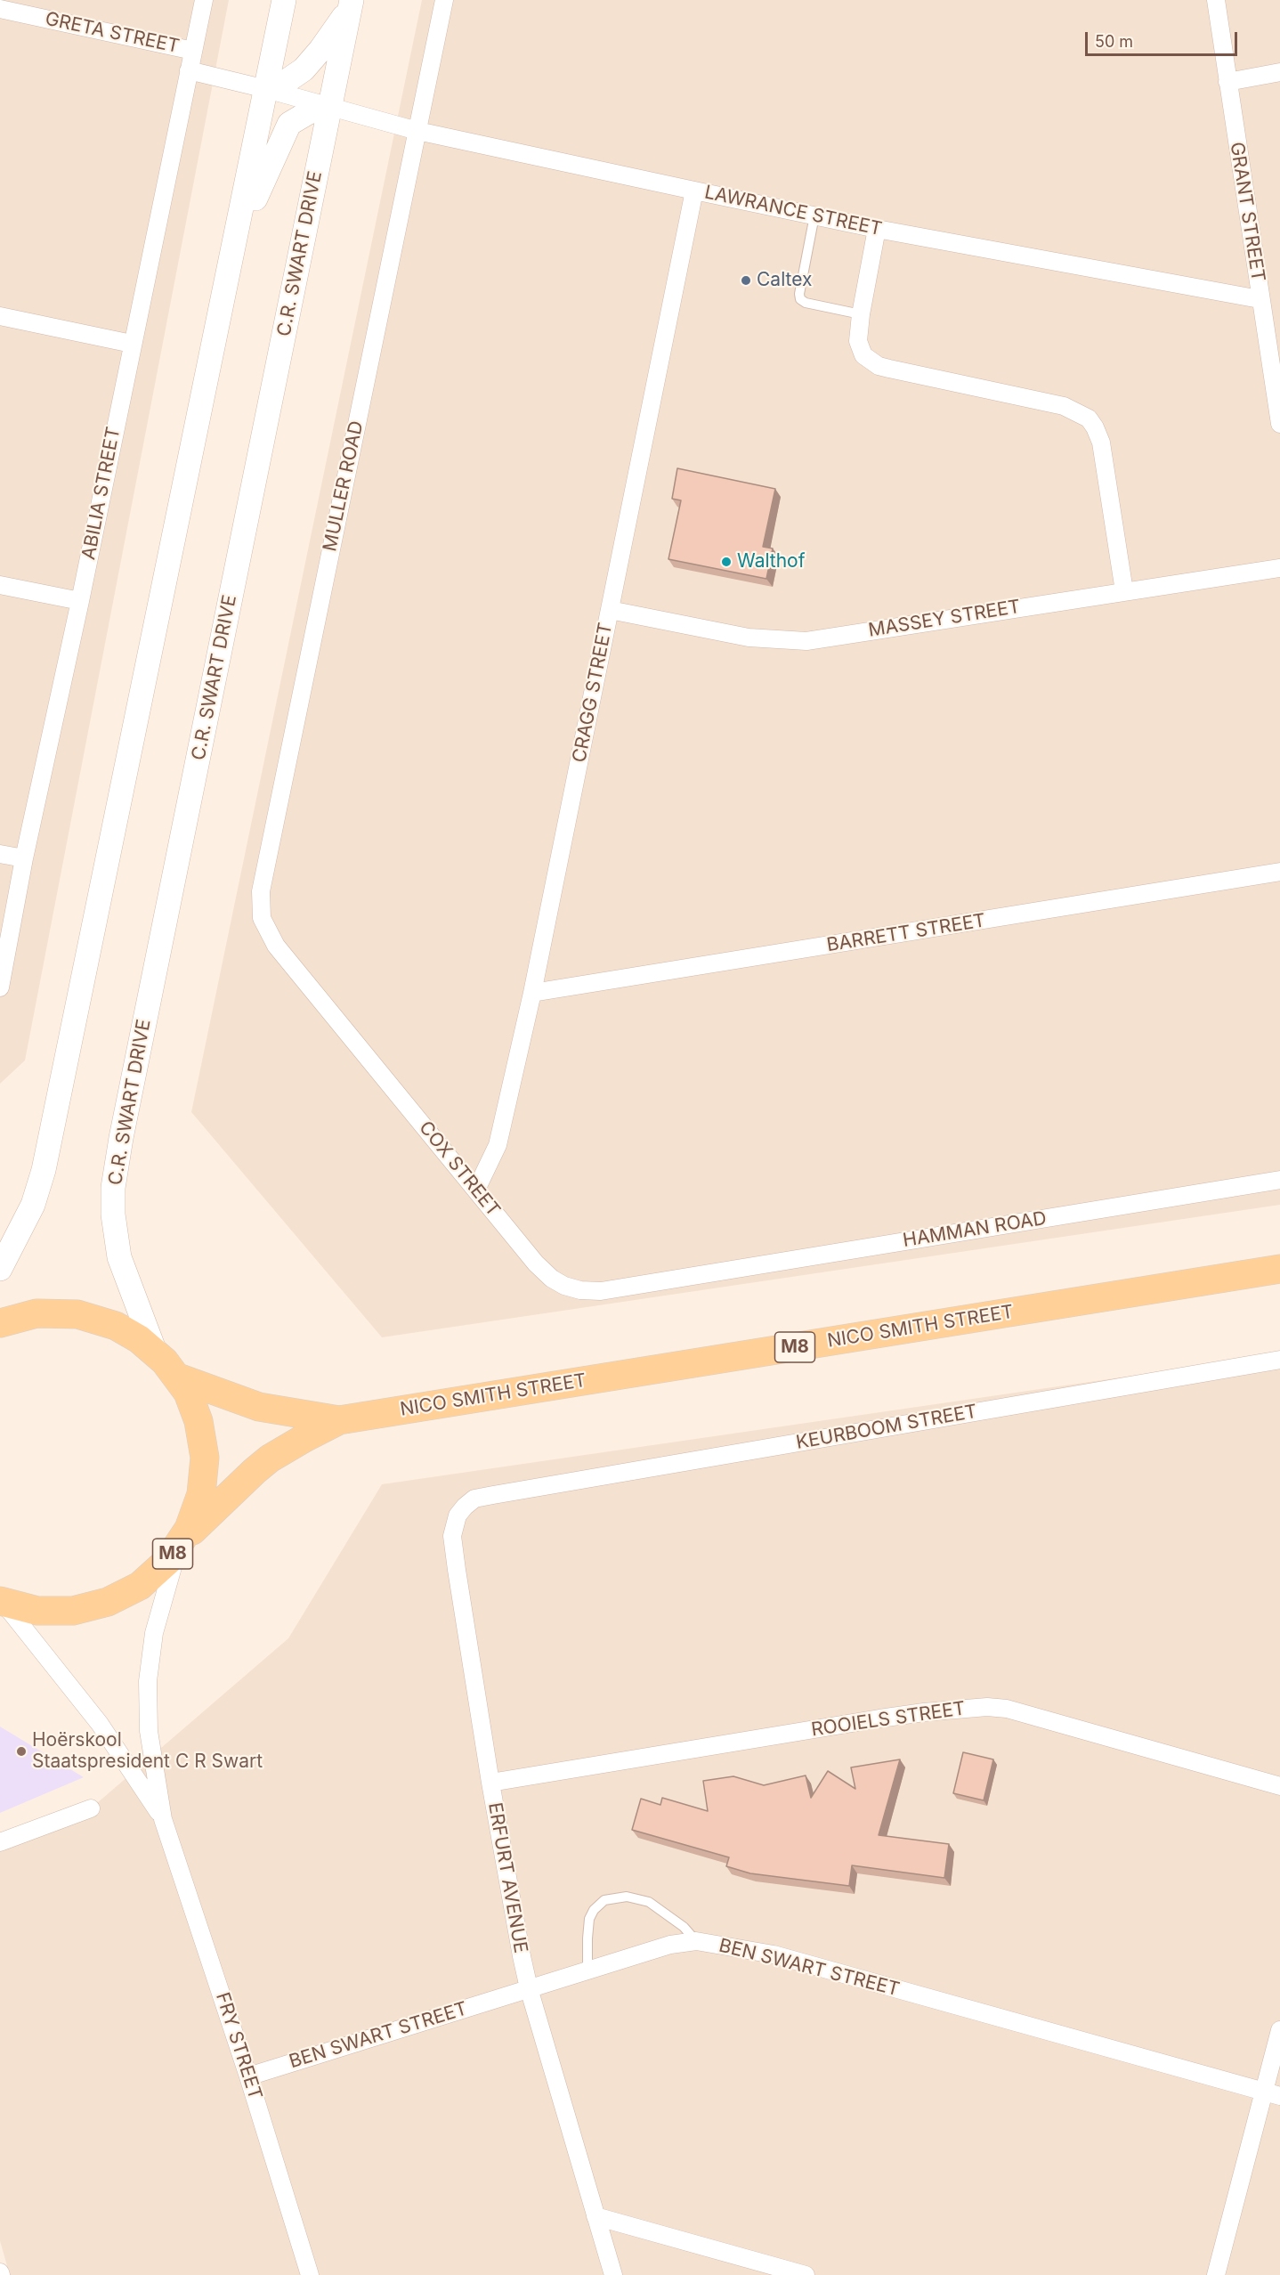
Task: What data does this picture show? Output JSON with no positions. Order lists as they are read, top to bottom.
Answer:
{
  "streets": {
    "main road": ["C.R. SWART DRIVE", "NICO SMITH STREET", "M8"],
    "street": [
      "GRETA STREET",
      "LAWRANCE STREET",
      "GRANT STREET",
      "MULLER ROAD",
      "ABILIA STREET",
      "MASSEY STREET",
      "CRAGG STREET",
      "BARRETT STREET",
      "COX STREET",
      "HAMMAN ROAD",
      "KEURBOOM STREET",
      "ROOIELS STREET",
      "ERFURT AVENUE",
      "BEN SWART STREET",
      "FRY STREET"
    ]
  },
  "crossings": [
    ["GRETA STREET", "LAWRANCE STREET"],
    ["GRETA STREET", "C.R. SWART DRIVE"],
    ["GRETA STREET", "ABILIA STREET"],
    ["LAWRANCE STREET", "GRANT STREET"],
    ["LAWRANCE STREET", "C.R. SWART DRIVE"],
    ["LAWRANCE STREET", "MULLER ROAD"],
    ["LAWRANCE STREET", "CRAGG STREET"],
    ["C.R. SWART DRIVE", "M8"],
    ["MULLER ROAD", "COX STREET"],
    ["MASSEY STREET", "CRAGG STREET"],
    ["CRAGG STREET", "BARRETT STREET"],
    ["CRAGG STREET", "COX STREET"],
    ["COX STREET", "HAMMAN ROAD"],
    ["NICO SMITH STREET", "M8"],
    ["NICO SMITH STREET", "FRY STREET"],
    ["M8", "FRY STREET"],
    ["KEURBOOM STREET", "ERFURT AVENUE"],
    ["ROOIELS STREET", "ERFURT AVENUE"],
    ["ERFURT AVENUE", "BEN SWART STREET"],
    ["BEN SWART STREET", "FRY STREET"]
  ],
  "places": ["Caltex", "Walthof", "Hoërskool Staatspresident C R Swart"],
  "scale_bar": "50 m"
}
